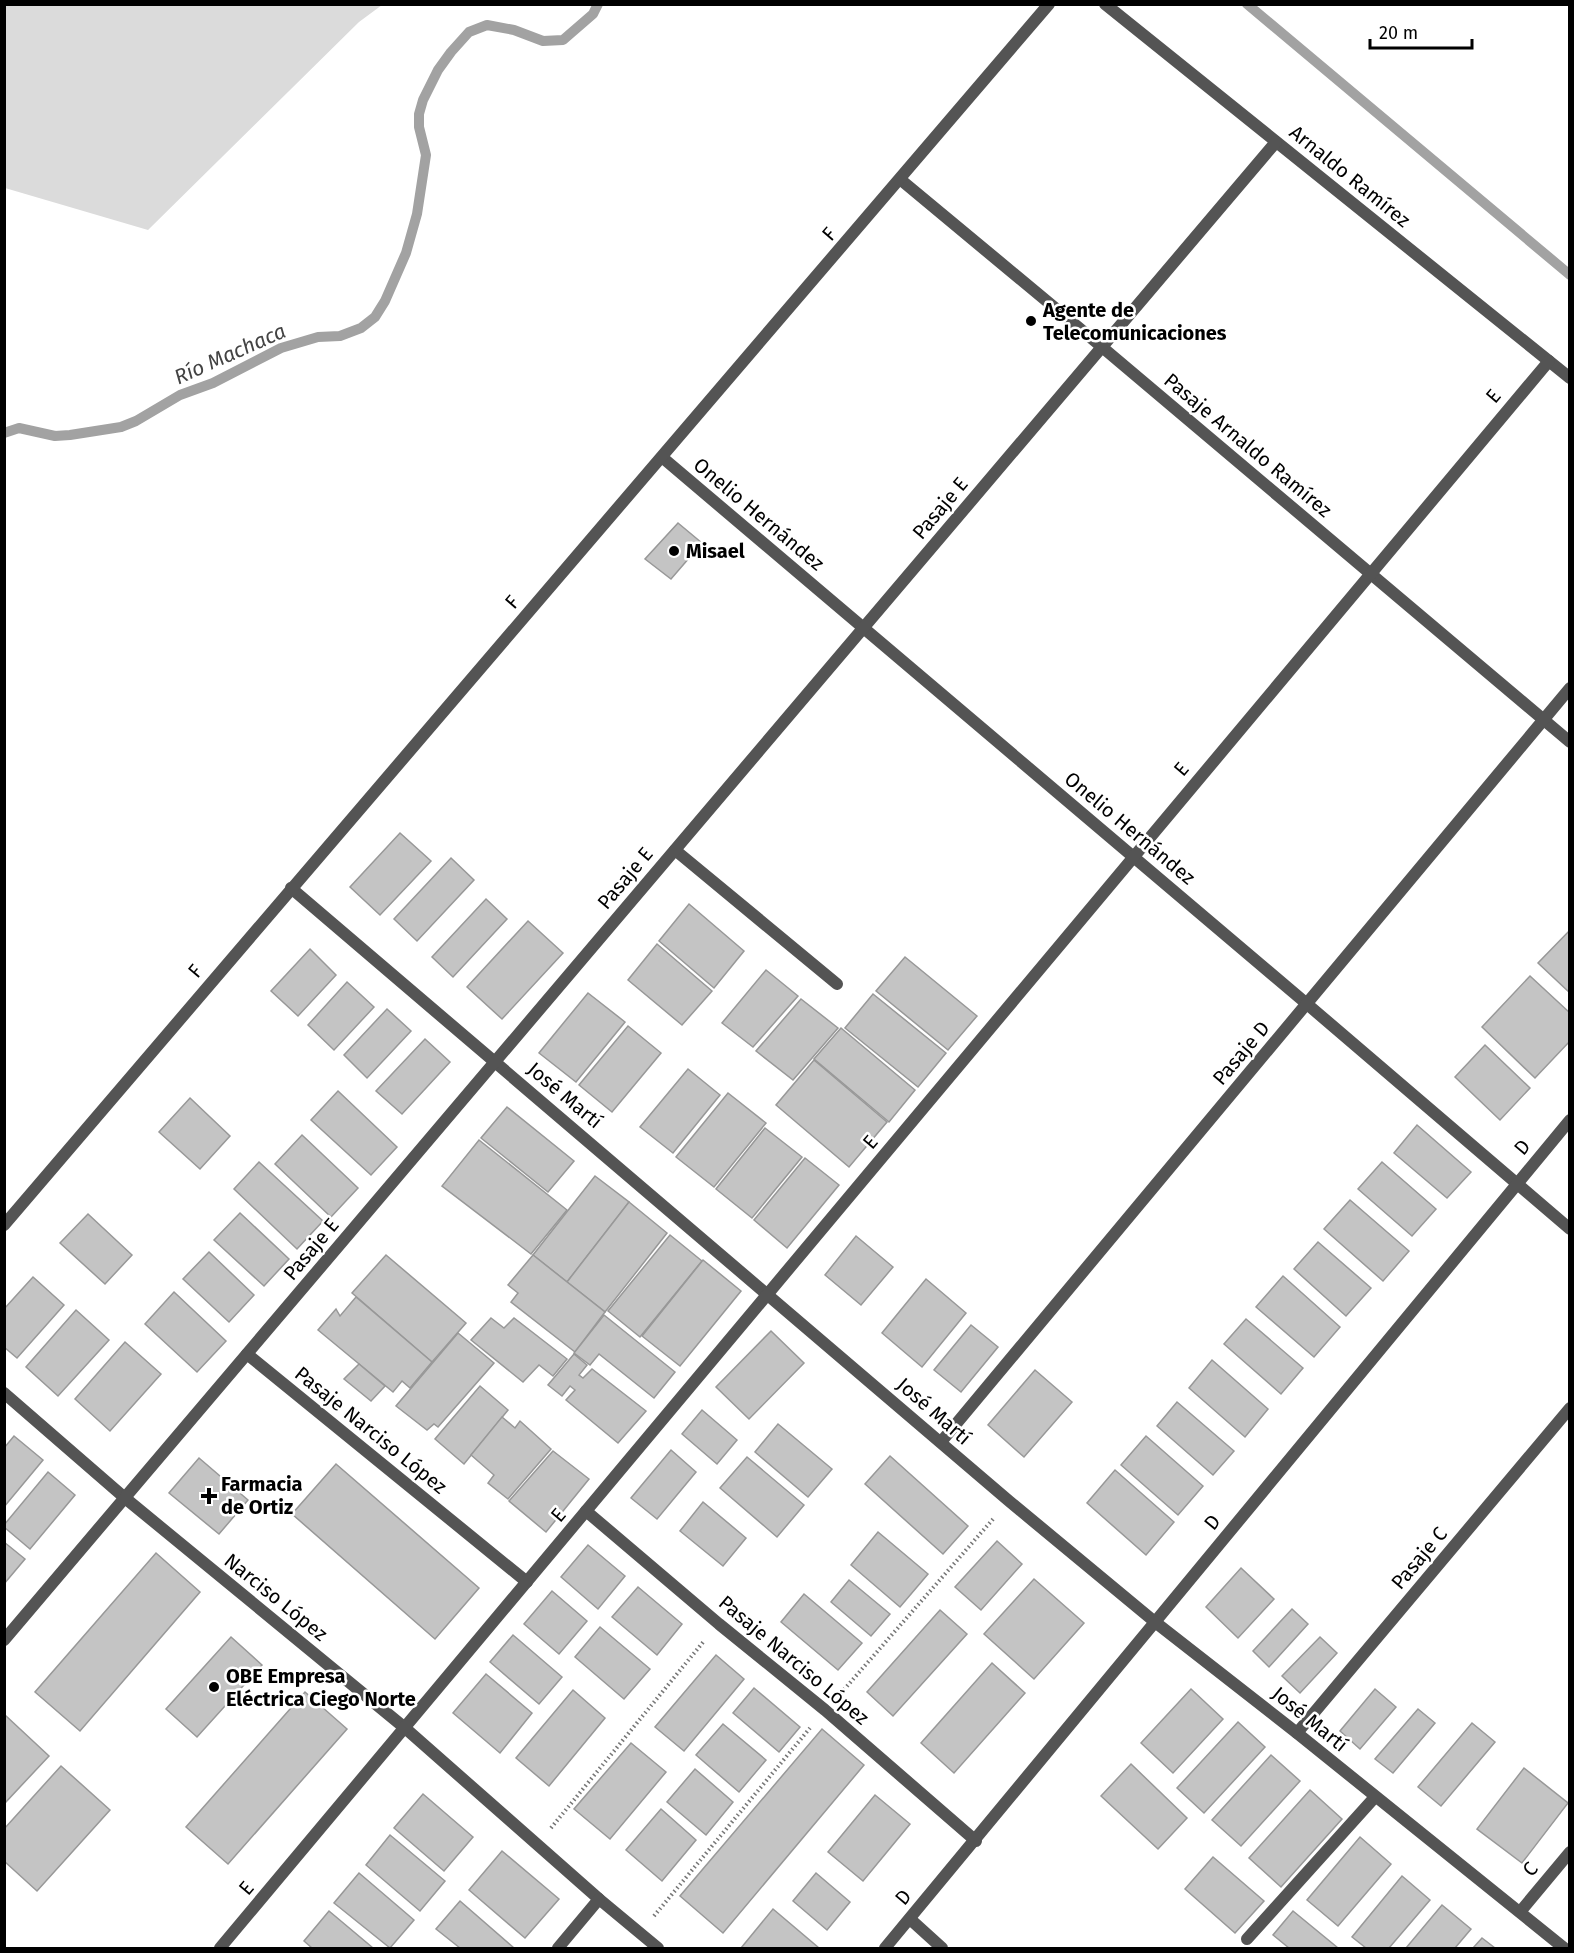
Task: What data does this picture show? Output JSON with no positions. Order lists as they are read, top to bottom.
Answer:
{
  "streets": {
    "street": [
      "Arnaldo Ramírez",
      "F",
      "E",
      "Pasaje Arnaldo Ramírez",
      "Pasaje E",
      "Onelio Hernández",
      "Pasaje D",
      "José Martí",
      "D",
      "Pasaje Narciso López",
      "Pasaje C",
      "Narciso López",
      "C"
    ]
  },
  "crossings": [
    ["Arnaldo Ramírez", "E"],
    ["Arnaldo Ramírez", "Pasaje E"],
    ["F", "Pasaje Arnaldo Ramírez"],
    ["F", "Onelio Hernández"],
    ["F", "José Martí"],
    ["E", "Pasaje Arnaldo Ramírez"],
    ["E", "Onelio Hernández"],
    ["E", "José Martí"],
    ["E", "Pasaje Narciso López"],
    ["E", "Narciso López"],
    ["Pasaje Arnaldo Ramírez", "Pasaje E"],
    ["Pasaje Arnaldo Ramírez", "Pasaje D"],
    ["Pasaje E", "Onelio Hernández"],
    ["Pasaje E", "José Martí"],
    ["Pasaje E", "Pasaje Narciso López"],
    ["Pasaje E", "Narciso López"],
    ["Onelio Hernández", "Pasaje D"],
    ["Onelio Hernández", "D"],
    ["Pasaje D", "José Martí"],
    ["José Martí", "D"],
    ["José Martí", "Pasaje C"],
    ["José Martí", "C"],
    ["D", "Pasaje Narciso López"]
  ],
  "water": ["Río Machaca"],
  "places": {
    "other": ["Agente de Telecomunicaciones", "Misael", "OBE Empresa Eléctrica Ciego Norte"],
    "health": ["Farmacia de Ortiz"]
  },
  "scale_bar": "20 m"
}
